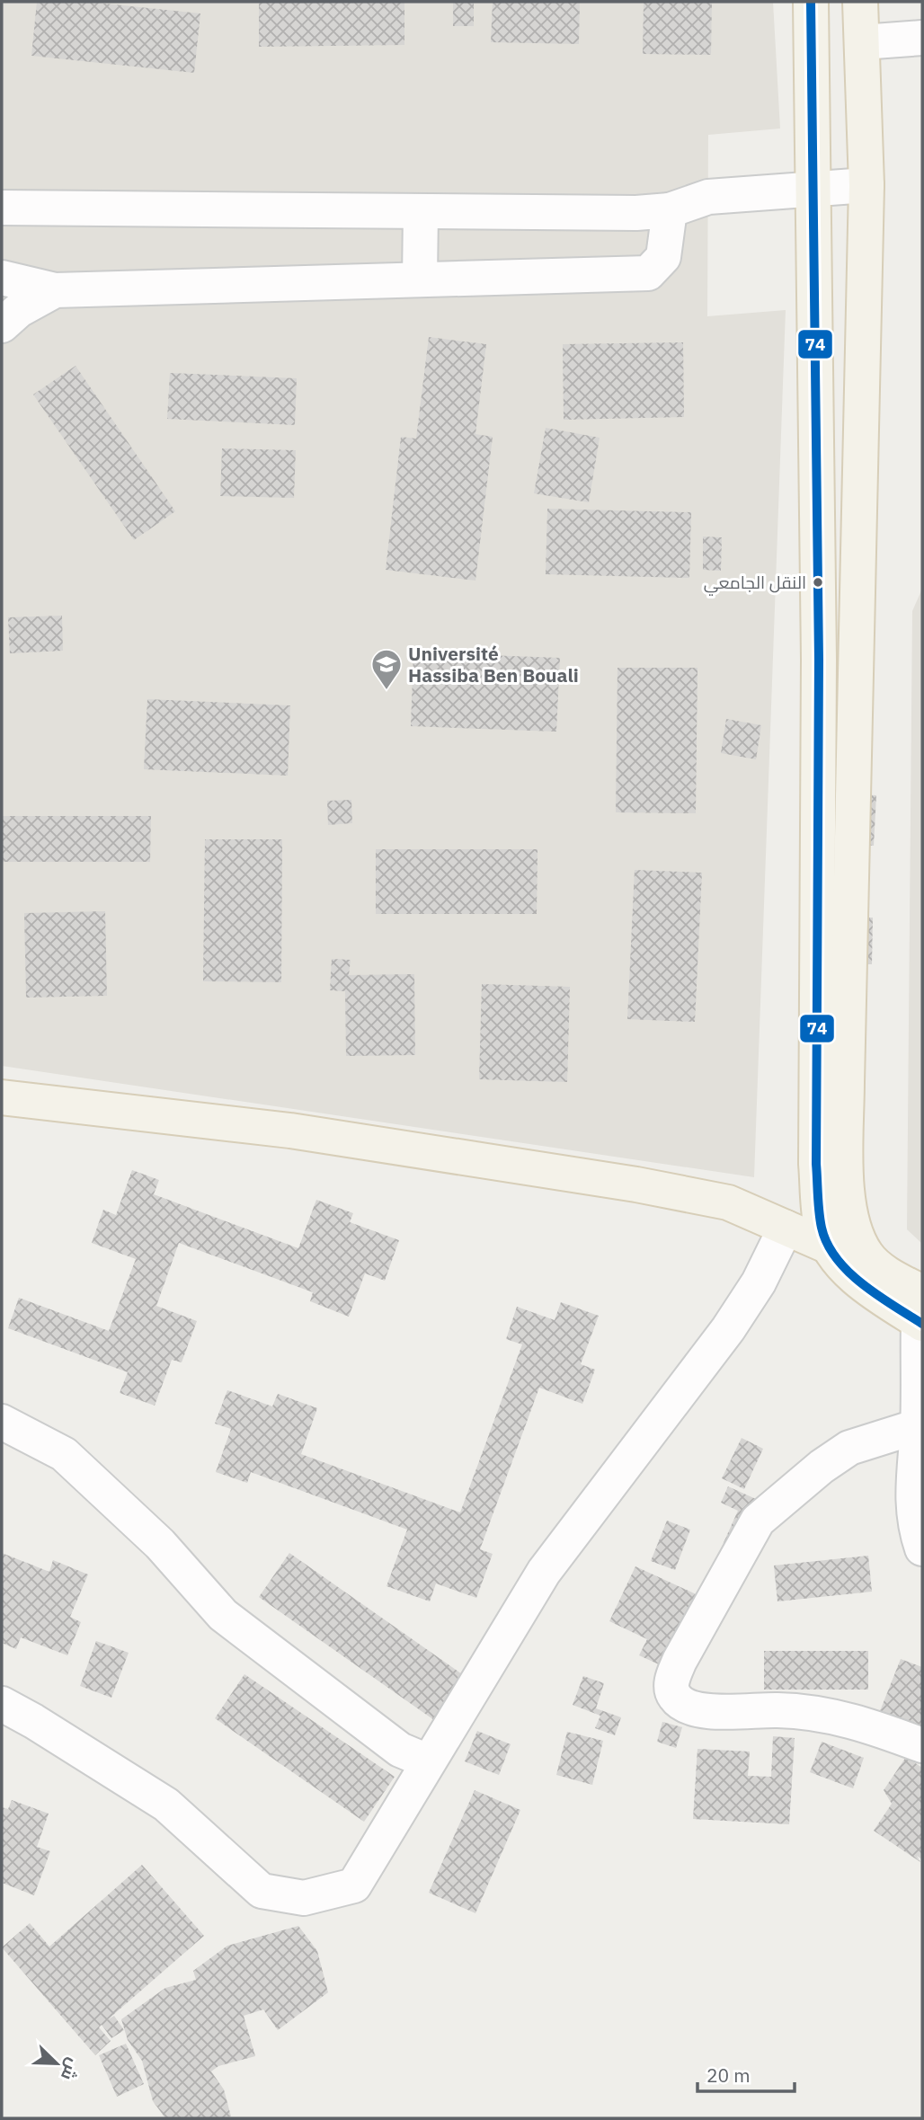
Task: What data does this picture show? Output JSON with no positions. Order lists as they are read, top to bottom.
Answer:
{
  "places": {
    "other": ["النقل الجامعي"],
    "school or university": ["Université Hassiba Ben Bouali"]
  },
  "lines": ["transit line 74"],
  "scale_bar": "20 m",
  "north": "bottom right"
}
